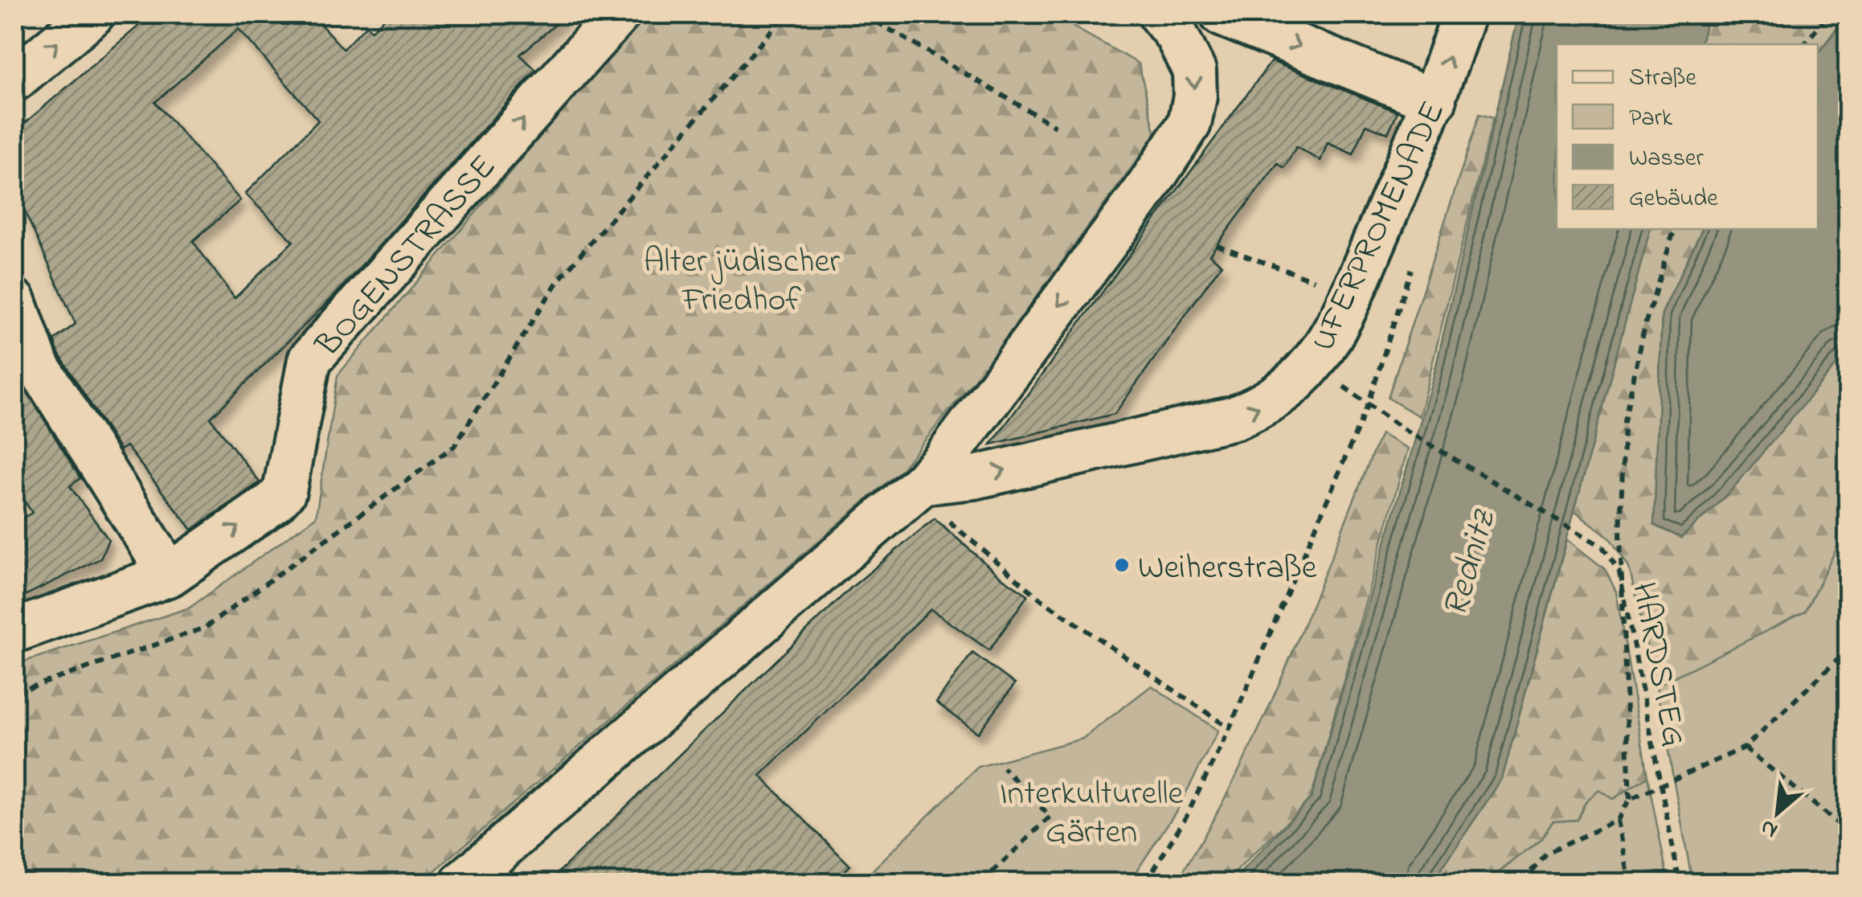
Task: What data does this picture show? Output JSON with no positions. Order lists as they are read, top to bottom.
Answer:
{
  "streets": {
    "street": ["UFERPROMENADE", "BOGENSTRASSE"],
    "path": ["HARDSTEG"]
  },
  "one_way": ["UFERPROMENADE", "BOGENSTRASSE"],
  "water": ["Rednitz"],
  "parks": ["Alter jüdischer Friedhof", "Interkulturelle Gärten"],
  "places": ["Weiherstraße"],
  "legend": [
    "Straße",
    "Park",
    "Wasser",
    "Gebäude"
  ],
  "north": "bottom left"
}
